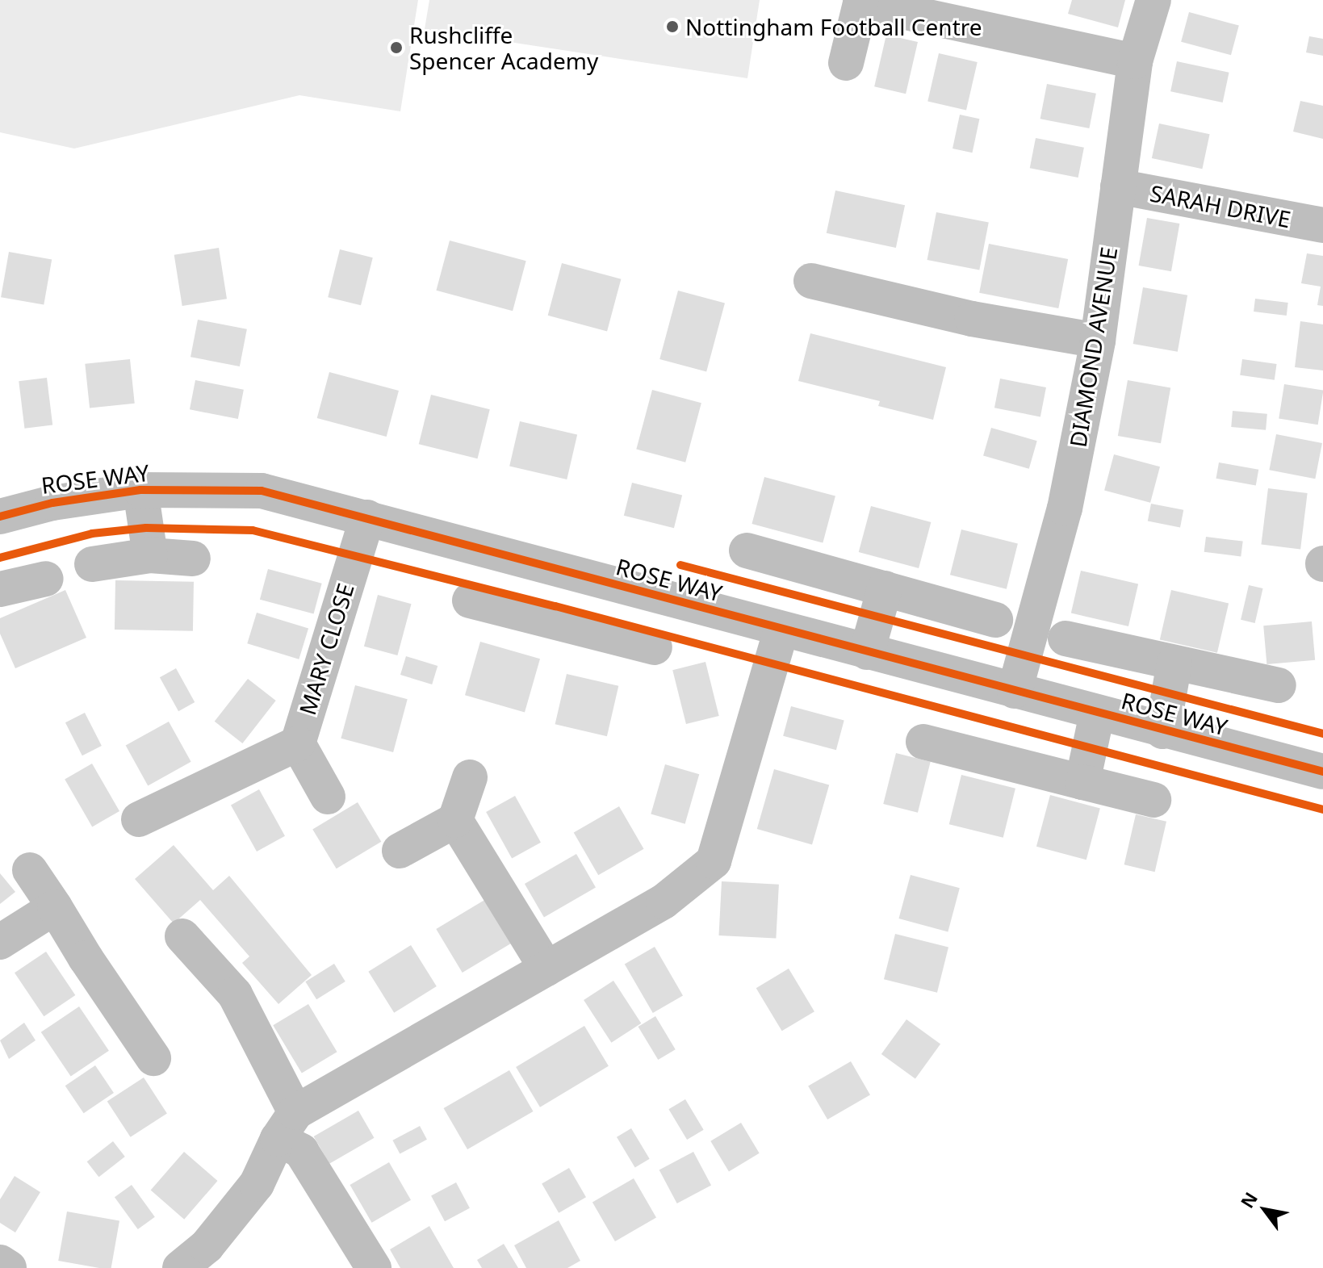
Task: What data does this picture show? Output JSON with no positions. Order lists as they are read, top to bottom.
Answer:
{
  "streets": {
    "street": [
      "SARAH DRIVE",
      "DIAMOND AVENUE",
      "ROSE WAY",
      "MARY CLOSE"
    ]
  },
  "crossings": [
    ["SARAH DRIVE", "DIAMOND AVENUE"],
    ["DIAMOND AVENUE", "ROSE WAY"],
    ["ROSE WAY", "MARY CLOSE"]
  ],
  "places": ["Nottingham Football Centre", "Rushcliffe Spencer Academy"],
  "north": "top left"
}
